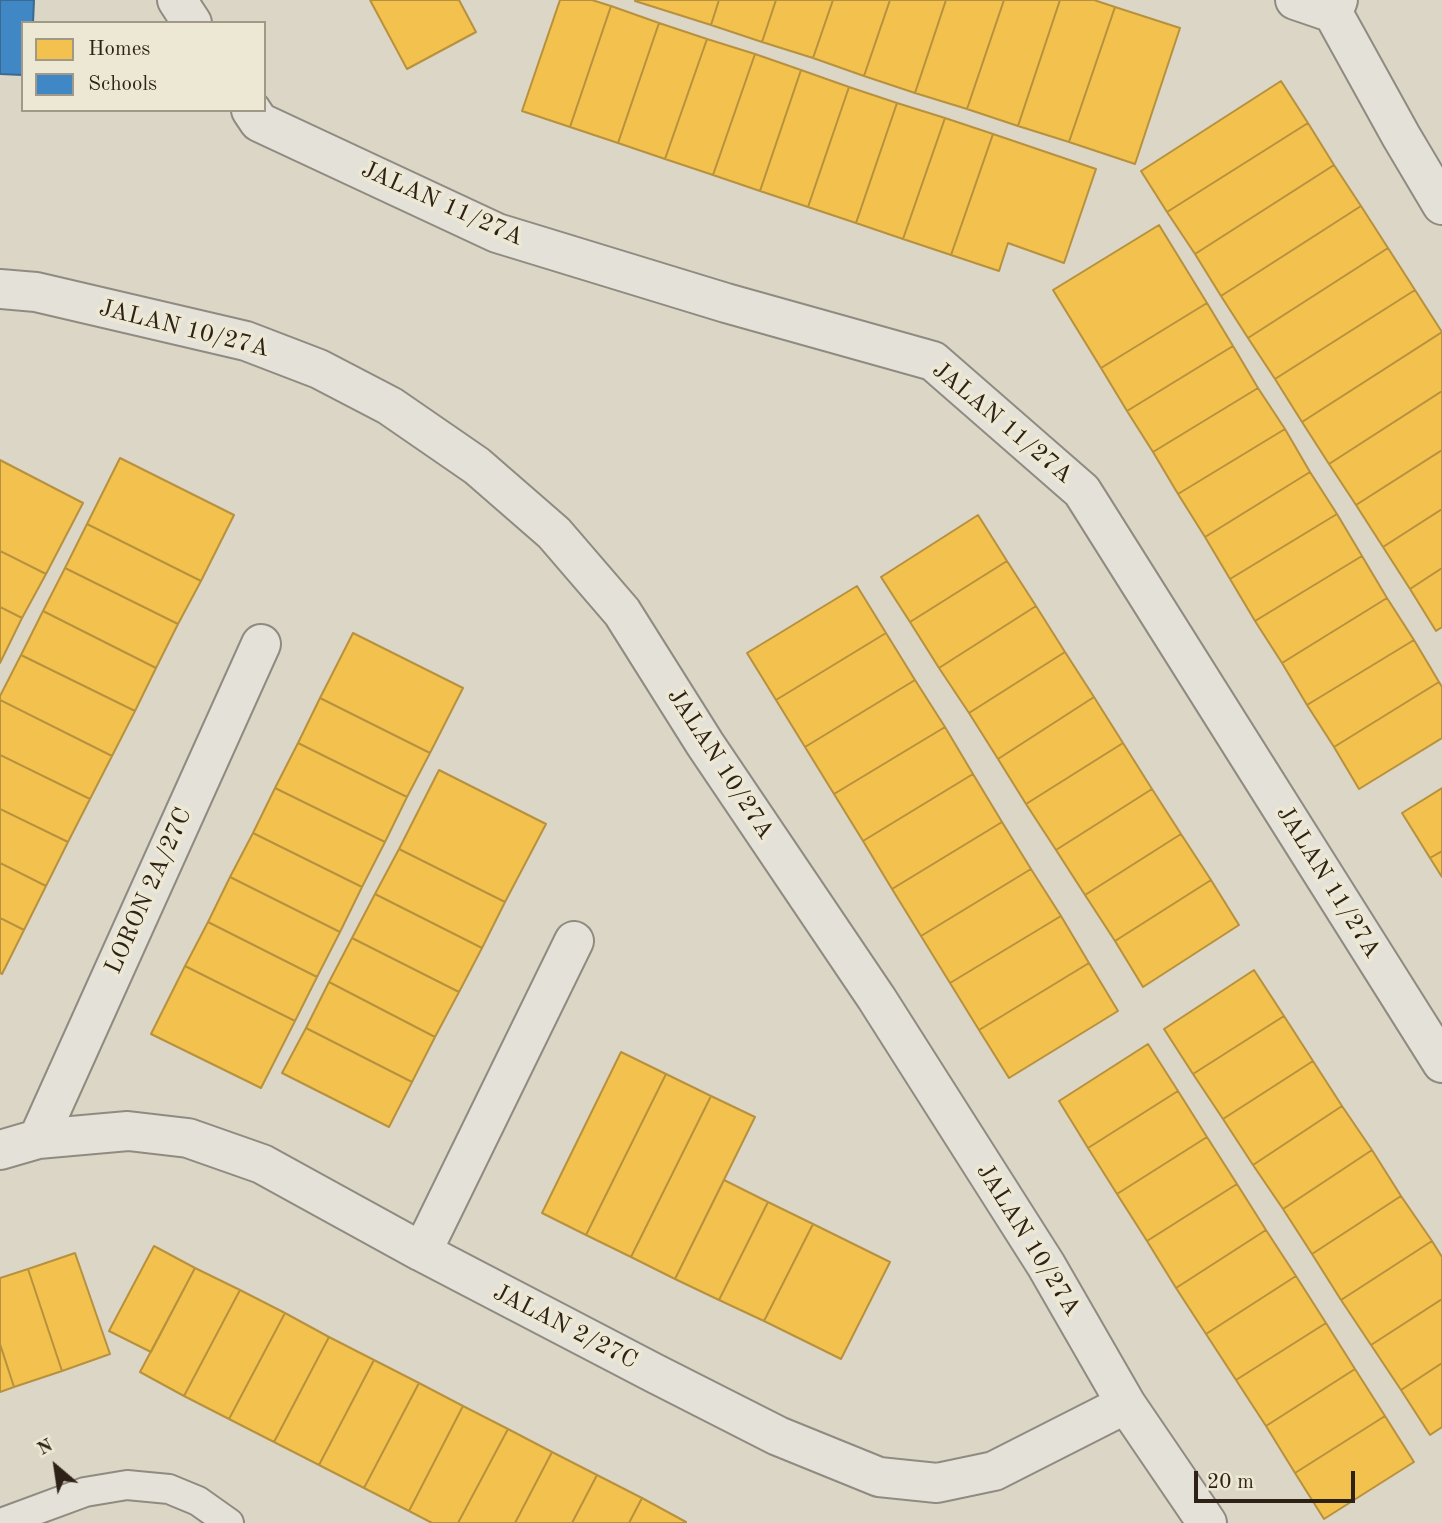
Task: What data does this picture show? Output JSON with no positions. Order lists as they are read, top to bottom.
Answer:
{
  "streets": {
    "street": [
      "JALAN 11/27A",
      "JALAN 10/27A",
      "LORON 2A/27C",
      "JALAN 2/27C"
    ]
  },
  "crossings": [
    ["JALAN 10/27A", "JALAN 2/27C"],
    ["LORON 2A/27C", "JALAN 2/27C"]
  ],
  "legend": ["Homes", "Schools"],
  "scale_bar": "20 m",
  "north": "top left"
}
